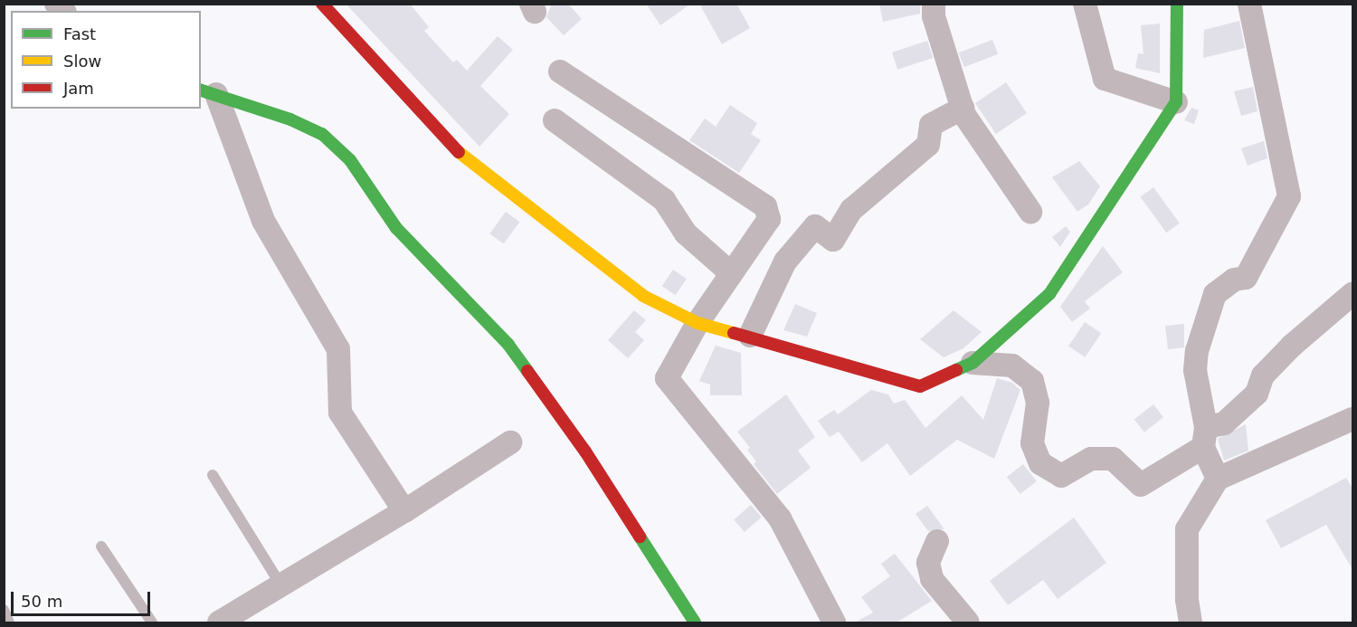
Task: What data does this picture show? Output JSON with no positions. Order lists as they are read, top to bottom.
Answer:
{
  "legend": ["Fast", "Slow", "Jam"],
  "scale_bar": "50 m"
}
